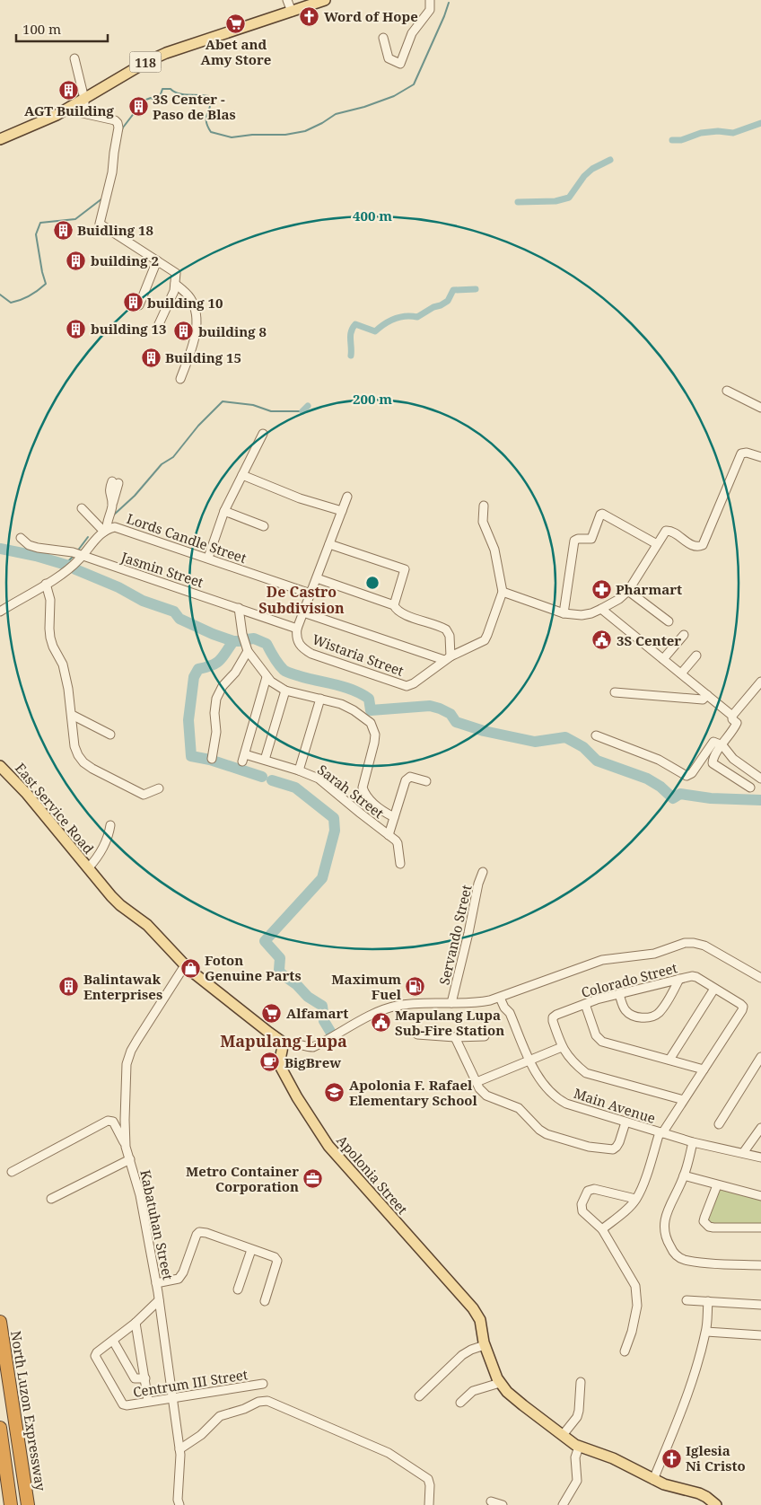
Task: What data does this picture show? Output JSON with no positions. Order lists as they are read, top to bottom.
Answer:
{
  "streets": {
    "highway": ["North Luzon Expressway"],
    "main road": ["118", "East Service Road", "Apolonia Street"],
    "street": [
      "Lords Candle Street",
      "Jasmin Street",
      "Wistaria Street",
      "Sarah Street",
      "Servando Street",
      "Colorado Street",
      "Main Avenue",
      "Kabatuhan Street",
      "Centrum III Street"
    ]
  },
  "crossings": [
    ["Jasmin Street", "Wistaria Street"],
    ["Colorado Street", "Main Avenue"],
    ["Kabatuhan Street", "Centrum III Street"]
  ],
  "districts": ["De Castro Subdivision", "Mapulang Lupa"],
  "places": {
    "church": ["Word of Hope", "Iglesia Ni Cristo"],
    "supermarket": ["Abet and Amy Store", "Alfamart"],
    "building": [
      "AGT Building",
      "3S Center - Paso de Blas",
      "Buidling 18",
      "building 2",
      "building 10",
      "building 13",
      "building 8",
      "Building 15",
      "Balintawak Enterprises"
    ],
    "pharmacy": ["Pharmart"],
    "public building": ["3S Center", "Mapulang Lupa Sub-Fire Station"],
    "shop": ["Foton Genuine Parts"],
    "fuel station": ["Maximum Fuel"],
    "cafe": ["BigBrew"],
    "school or university": ["Apolonia F. Rafael Elementary School"],
    "office": ["Metro Container Corporation"]
  },
  "scale_bar": "100 m",
  "rings": ["400 m", "200 m"]
}
